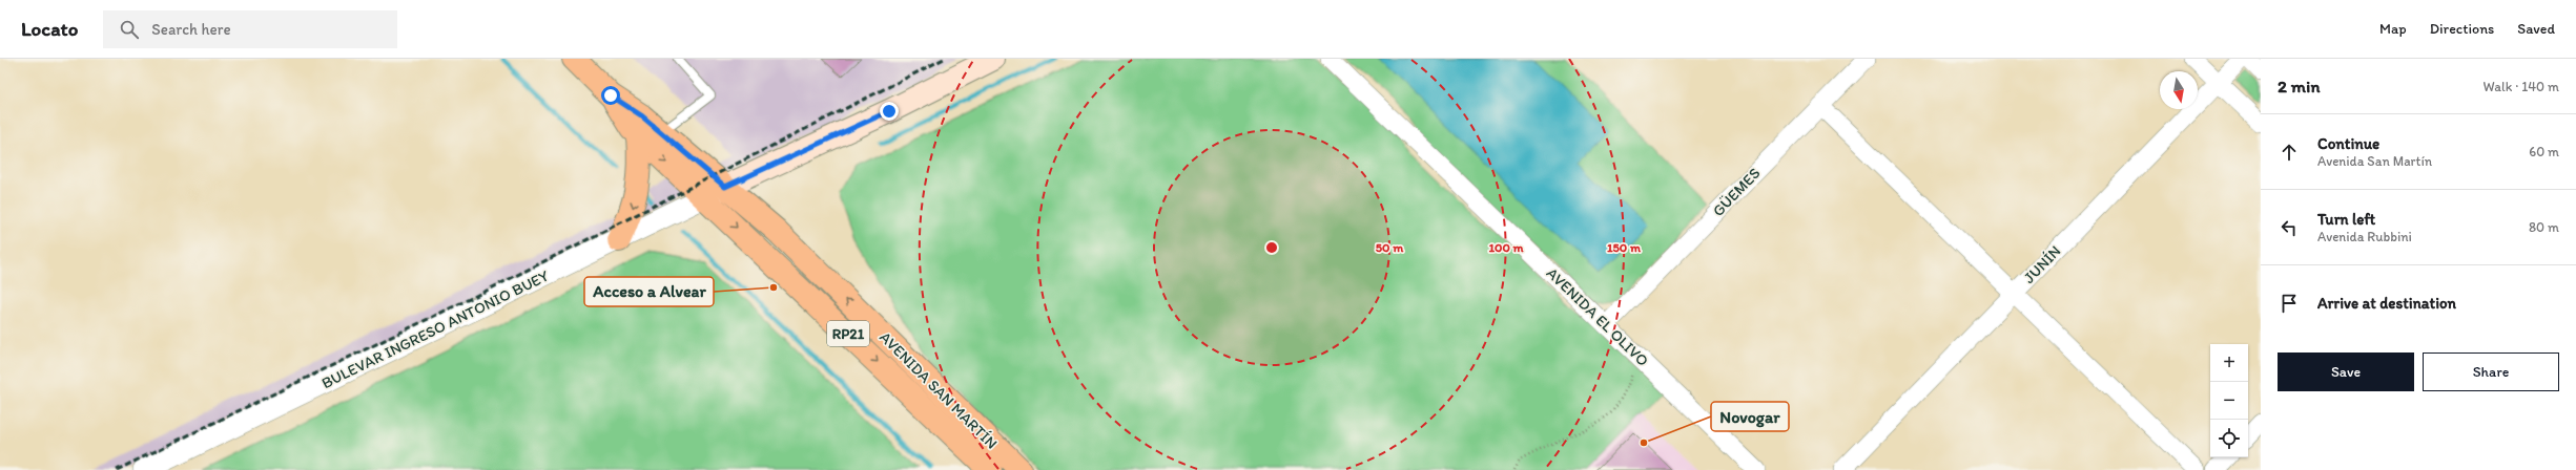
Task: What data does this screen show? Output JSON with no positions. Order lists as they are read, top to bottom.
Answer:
{
  "streets": {
    "main road": ["RP21", "AVENIDA SAN MARTÍN"],
    "street": [
      "GÜEMES",
      "JUNÍN",
      "AVENIDA EL OLIVO",
      "BULEVAR INGRESO ANTONIO BUEY"
    ]
  },
  "crossings": [
    ["GÜEMES", "AVENIDA EL OLIVO"],
    ["BULEVAR INGRESO ANTONIO BUEY", "AVENIDA SAN MARTÍN"]
  ],
  "places": ["Acceso a Alvear", "Novogar"],
  "north": "bottom",
  "page": {
    "header": "Locato",
    "search": "Search here",
    "nav": ["Map", "Directions", "Saved"],
    "heading": ["2 min", "Walk · 140 m"],
    "list": [
      ["Continue", "Avenida San Martín", "60 m"],
      ["Turn left", "Avenida Rubbini", "80 m"],
      "Arrive at destination"
    ],
    "buttons": ["Save", "Share"],
    "map_buttons": ["+", "−"]
  },
  "rings": ["50 m", "100 m", "150 m"]
}
